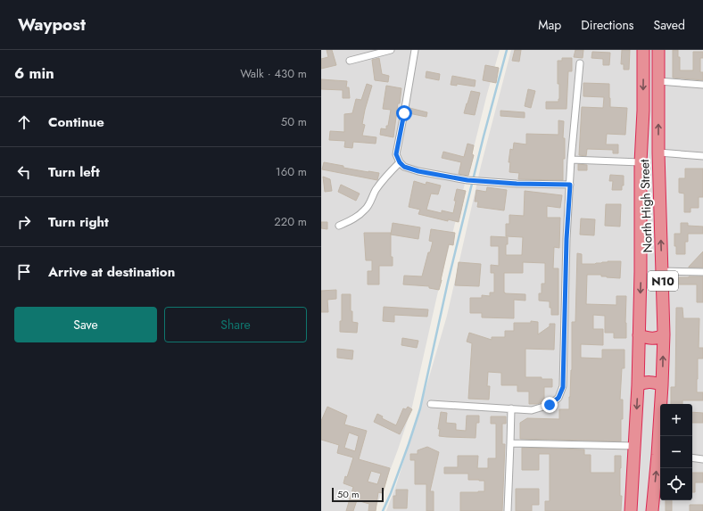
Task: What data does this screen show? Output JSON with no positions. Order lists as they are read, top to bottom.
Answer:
{
  "streets": {
    "highway": ["North High Street", "N10"]
  },
  "scale_bar": "50 m",
  "page": {
    "header": "Waypost",
    "nav": ["Map", "Directions", "Saved"],
    "heading": ["6 min", "Walk · 430 m"],
    "list": [
      ["Continue", "50 m"],
      ["Turn left", "160 m"],
      ["Turn right", "220 m"],
      "Arrive at destination"
    ],
    "buttons": ["Save", "Share"],
    "map_buttons": ["+", "−"],
    "scale": "50 m"
  }
}
